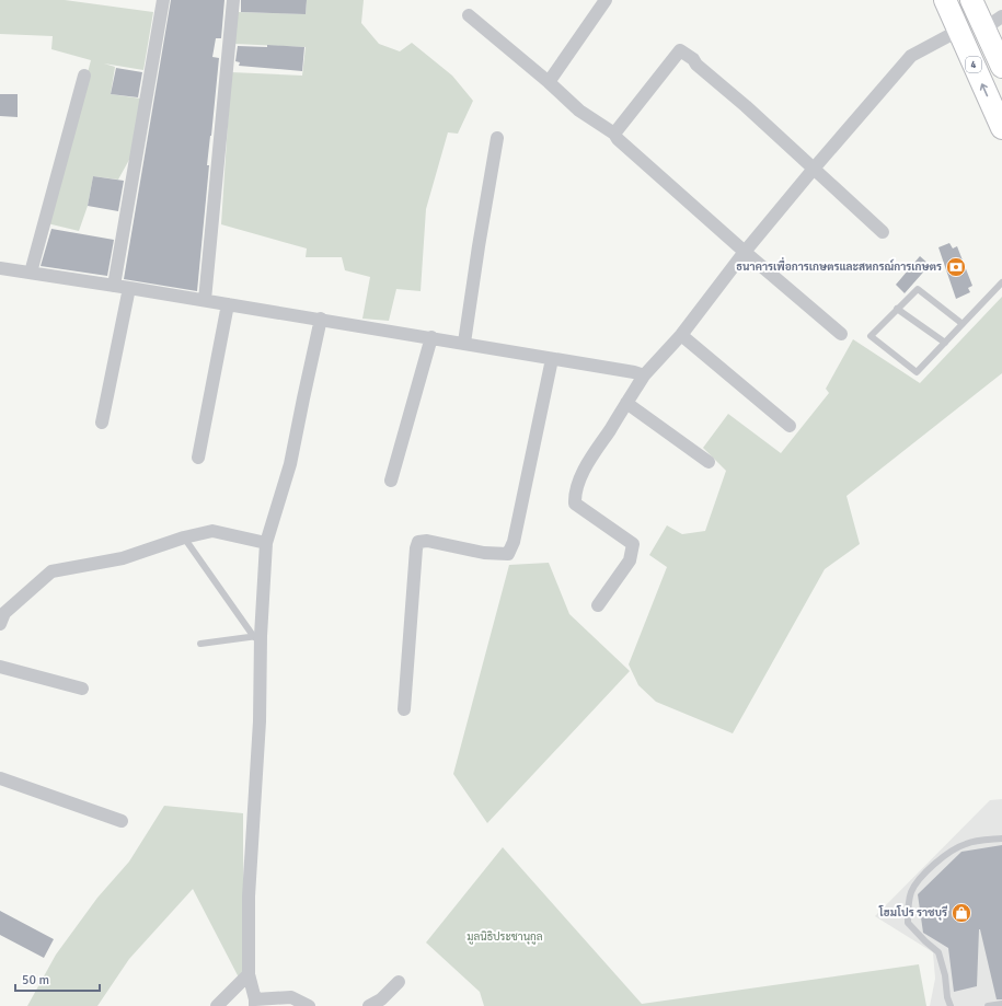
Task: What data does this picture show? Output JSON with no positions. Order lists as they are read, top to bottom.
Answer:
{
  "streets": {
    "highway": ["4"]
  },
  "parks": ["มูลนิธิประชานุกูล"],
  "places": {
    "bank": ["ธนาคารเพื่อการเกษตรและสหกรณ์การเกษตร"],
    "shop": ["โฮมโปร ราชบุรี"]
  },
  "scale_bar": "50 m"
}
